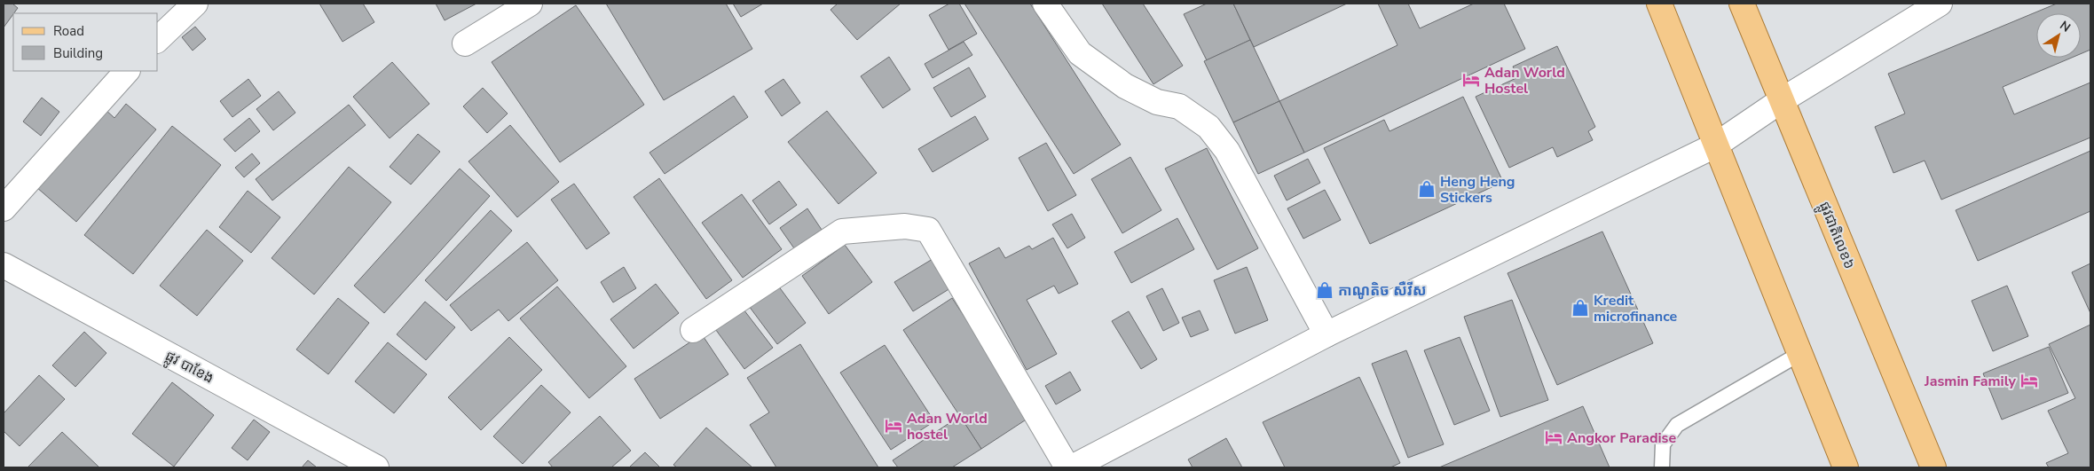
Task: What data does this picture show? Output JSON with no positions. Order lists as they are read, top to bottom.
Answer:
{
  "streets": {
    "main road": ["ផ្លូវជាតិលេខ៦"],
    "street": ["ផ្លូវ បាខែង"]
  },
  "places": {
    "hotel": [
      "Adan World Hostel",
      "Jasmin Family",
      "Adan World hostel",
      "Angkor Paradise"
    ],
    "shop": ["Heng Heng Stickers", "កាណូតិច សឺវីស", "Kredit microfinance"]
  },
  "legend": ["Road", "Building"],
  "north": "top right"
}
